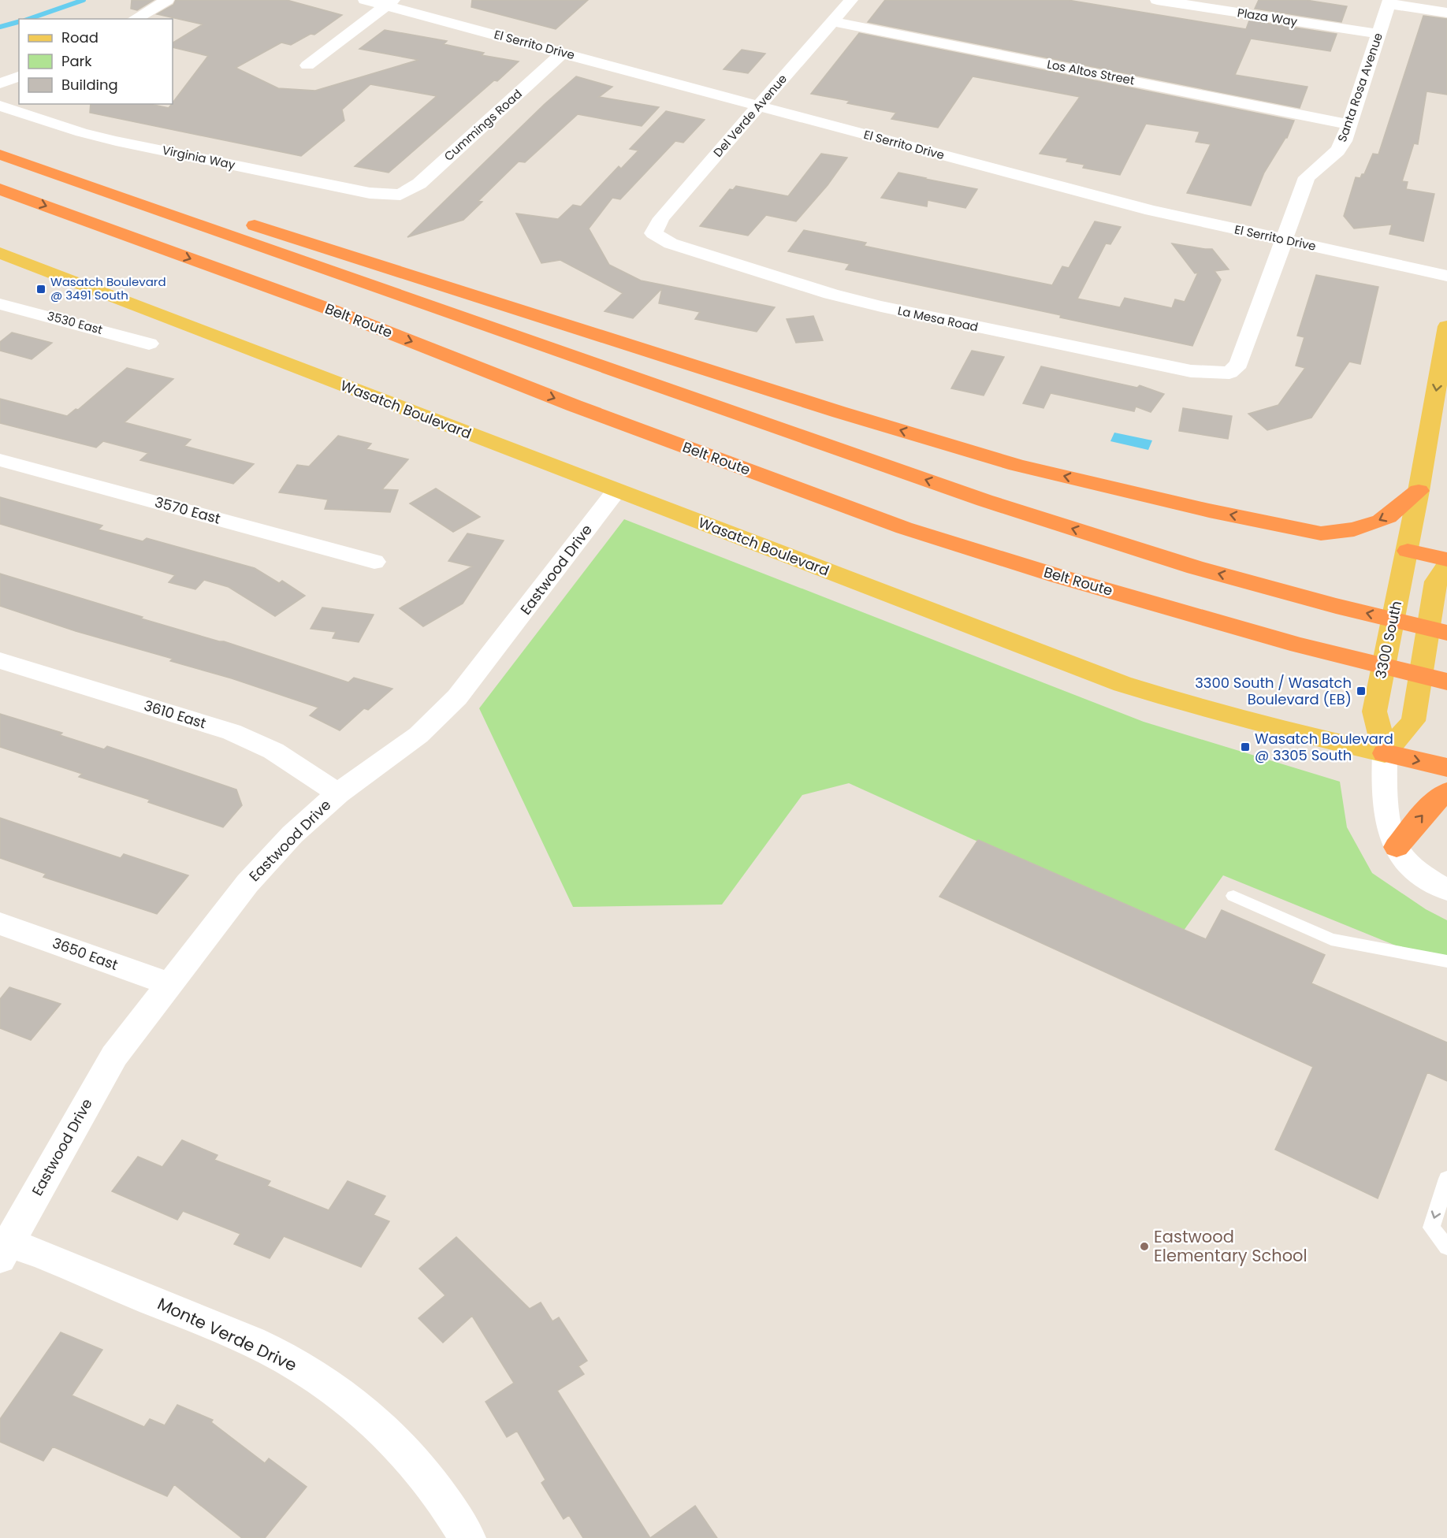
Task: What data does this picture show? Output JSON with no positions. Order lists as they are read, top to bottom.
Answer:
{
  "streets": {
    "highway": ["Belt Route"],
    "main road": ["Wasatch Boulevard", "3300 South"],
    "street": [
      "Plaza Way",
      "El Serrito Drive",
      "Los Altos Street",
      "Santa Rosa Avenue",
      "Del Verde Avenue",
      "Cummings Road",
      "Virginia Way",
      "La Mesa Road",
      "3530 East",
      "3570 East",
      "Eastwood Drive",
      "3610 East",
      "3650 East",
      "Monte Verde Drive"
    ]
  },
  "crossings": [
    ["Plaza Way", "Santa Rosa Avenue"],
    ["El Serrito Drive", "Santa Rosa Avenue"],
    ["El Serrito Drive", "Del Verde Avenue"],
    ["El Serrito Drive", "Cummings Road"],
    ["Los Altos Street", "Santa Rosa Avenue"],
    ["Los Altos Street", "Del Verde Avenue"],
    ["Santa Rosa Avenue", "La Mesa Road"],
    ["Del Verde Avenue", "La Mesa Road"],
    ["Cummings Road", "Virginia Way"],
    ["Wasatch Boulevard", "Eastwood Drive"],
    ["Wasatch Boulevard", "3300 South"],
    ["Eastwood Drive", "3610 East"],
    ["Eastwood Drive", "3650 East"],
    ["Eastwood Drive", "Monte Verde Drive"]
  ],
  "one_way": ["3300 South"],
  "places": {
    "transit": ["Wasatch Boulevard @ 3491 South", "3300 South / Wasatch Boulevard (EB)", "Wasatch Boulevard @ 3305 South"],
    "other": ["Eastwood Elementary School"]
  },
  "legend": ["Road", "Park", "Building"]
}
